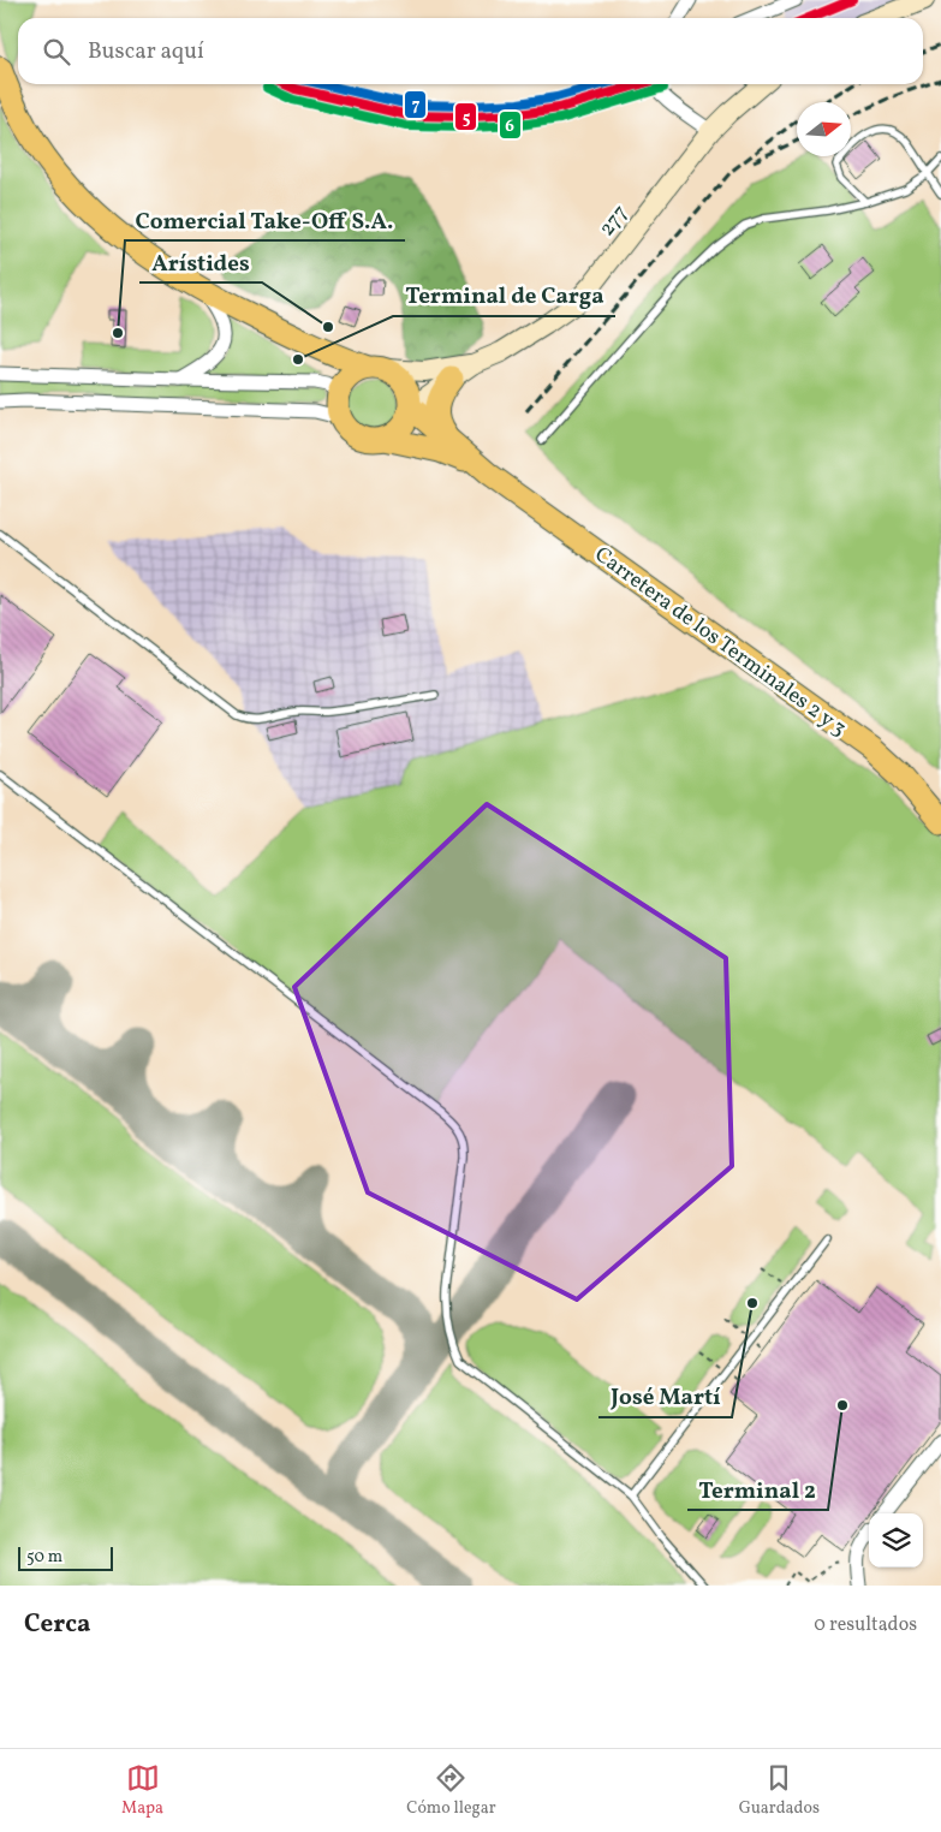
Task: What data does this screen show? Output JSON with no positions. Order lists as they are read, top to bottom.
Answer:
{
  "streets": {
    "main road": ["Carretera de los Terminales 2 y 3"],
    "street": ["277"]
  },
  "crossings": [
    ["277", "Carretera de los Terminales 2 y 3"]
  ],
  "places": [
    "Arístides",
    "Comercial Take-Off S.A.",
    "Terminal de Carga",
    "José Martí",
    "Terminal 2"
  ],
  "lines": ["transit line 5", "transit line 7", "transit line 6"],
  "scale_bar": "50 m",
  "north": "right",
  "page": {
    "search": "Buscar aquí",
    "scale": "50 m",
    "heading": ["Cerca", "0 resultados"],
    "nav": ["Mapa", "Cómo llegar", "Guardados"]
  }
}
